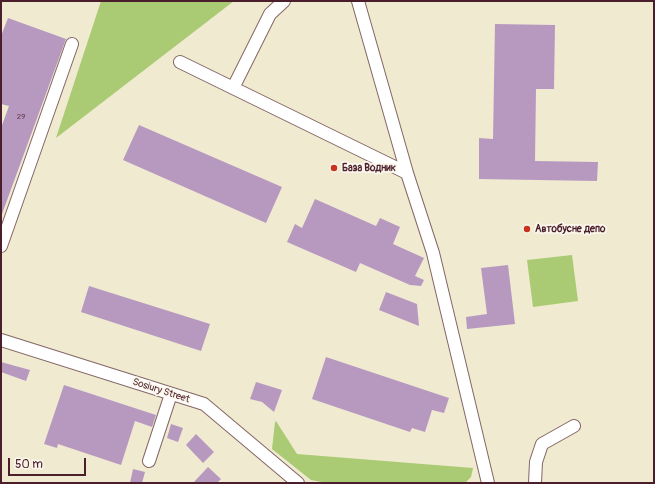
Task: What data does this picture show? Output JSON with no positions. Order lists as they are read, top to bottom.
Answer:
{
  "streets": {
    "street": ["Sosiury Street"]
  },
  "places": ["База Водник", "Автобусне депо"],
  "house_numbers": ["29"],
  "scale_bar": "50 m"
}
